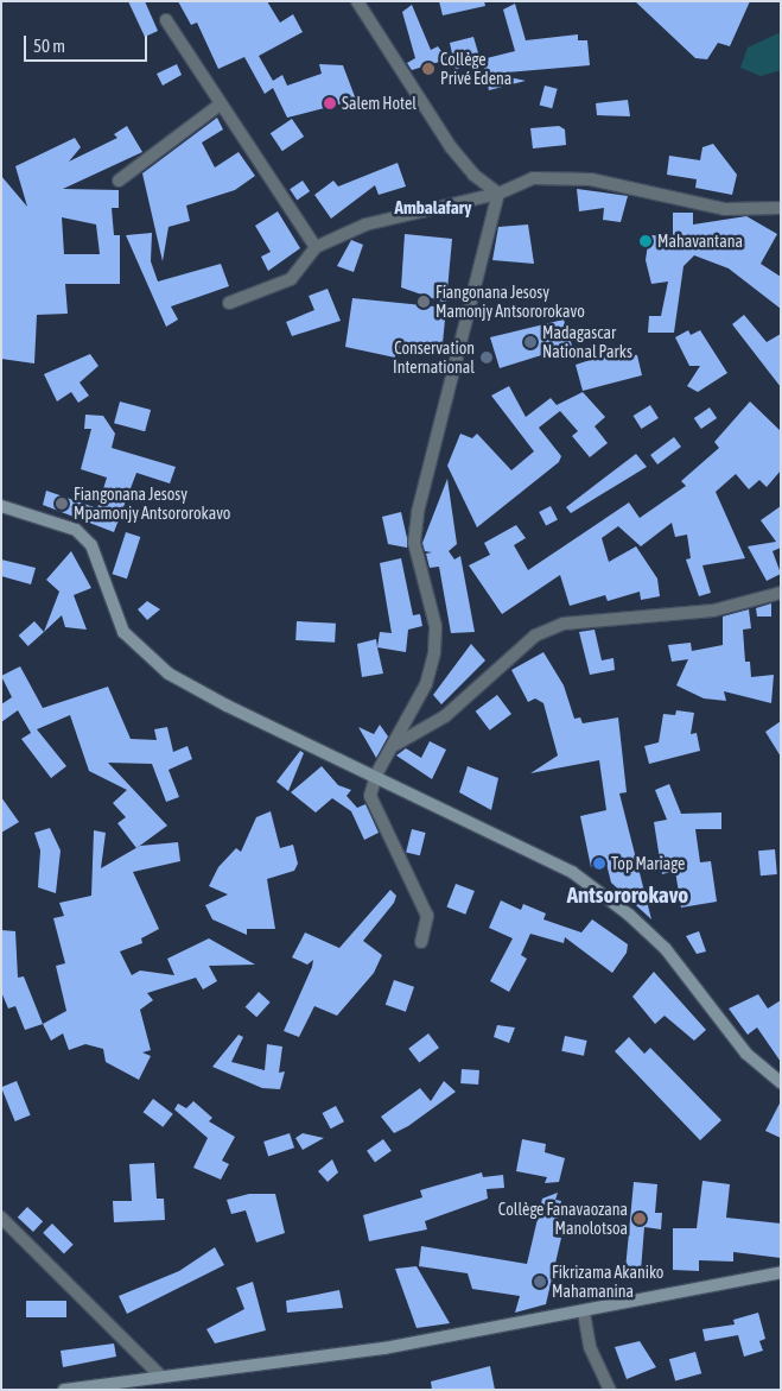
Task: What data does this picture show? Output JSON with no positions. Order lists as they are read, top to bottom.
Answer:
{
  "districts": ["Ambalafary", "Antsororokavo"],
  "places": [
    "Collège Privé Edena",
    "Salem Hotel",
    "Mahavantana",
    "Fiangonana Jesosy Mamonjy Antsororokavo",
    "Madagascar National Parks",
    "Conservation International",
    "Fiangonana Jesosy Mpamonjy Antsororokavo",
    "Top Mariage",
    "Collège Fanavaozana Manolotsoa",
    "Fikrizama Akaniko Mahamanina"
  ],
  "scale_bar": "50 m"
}
